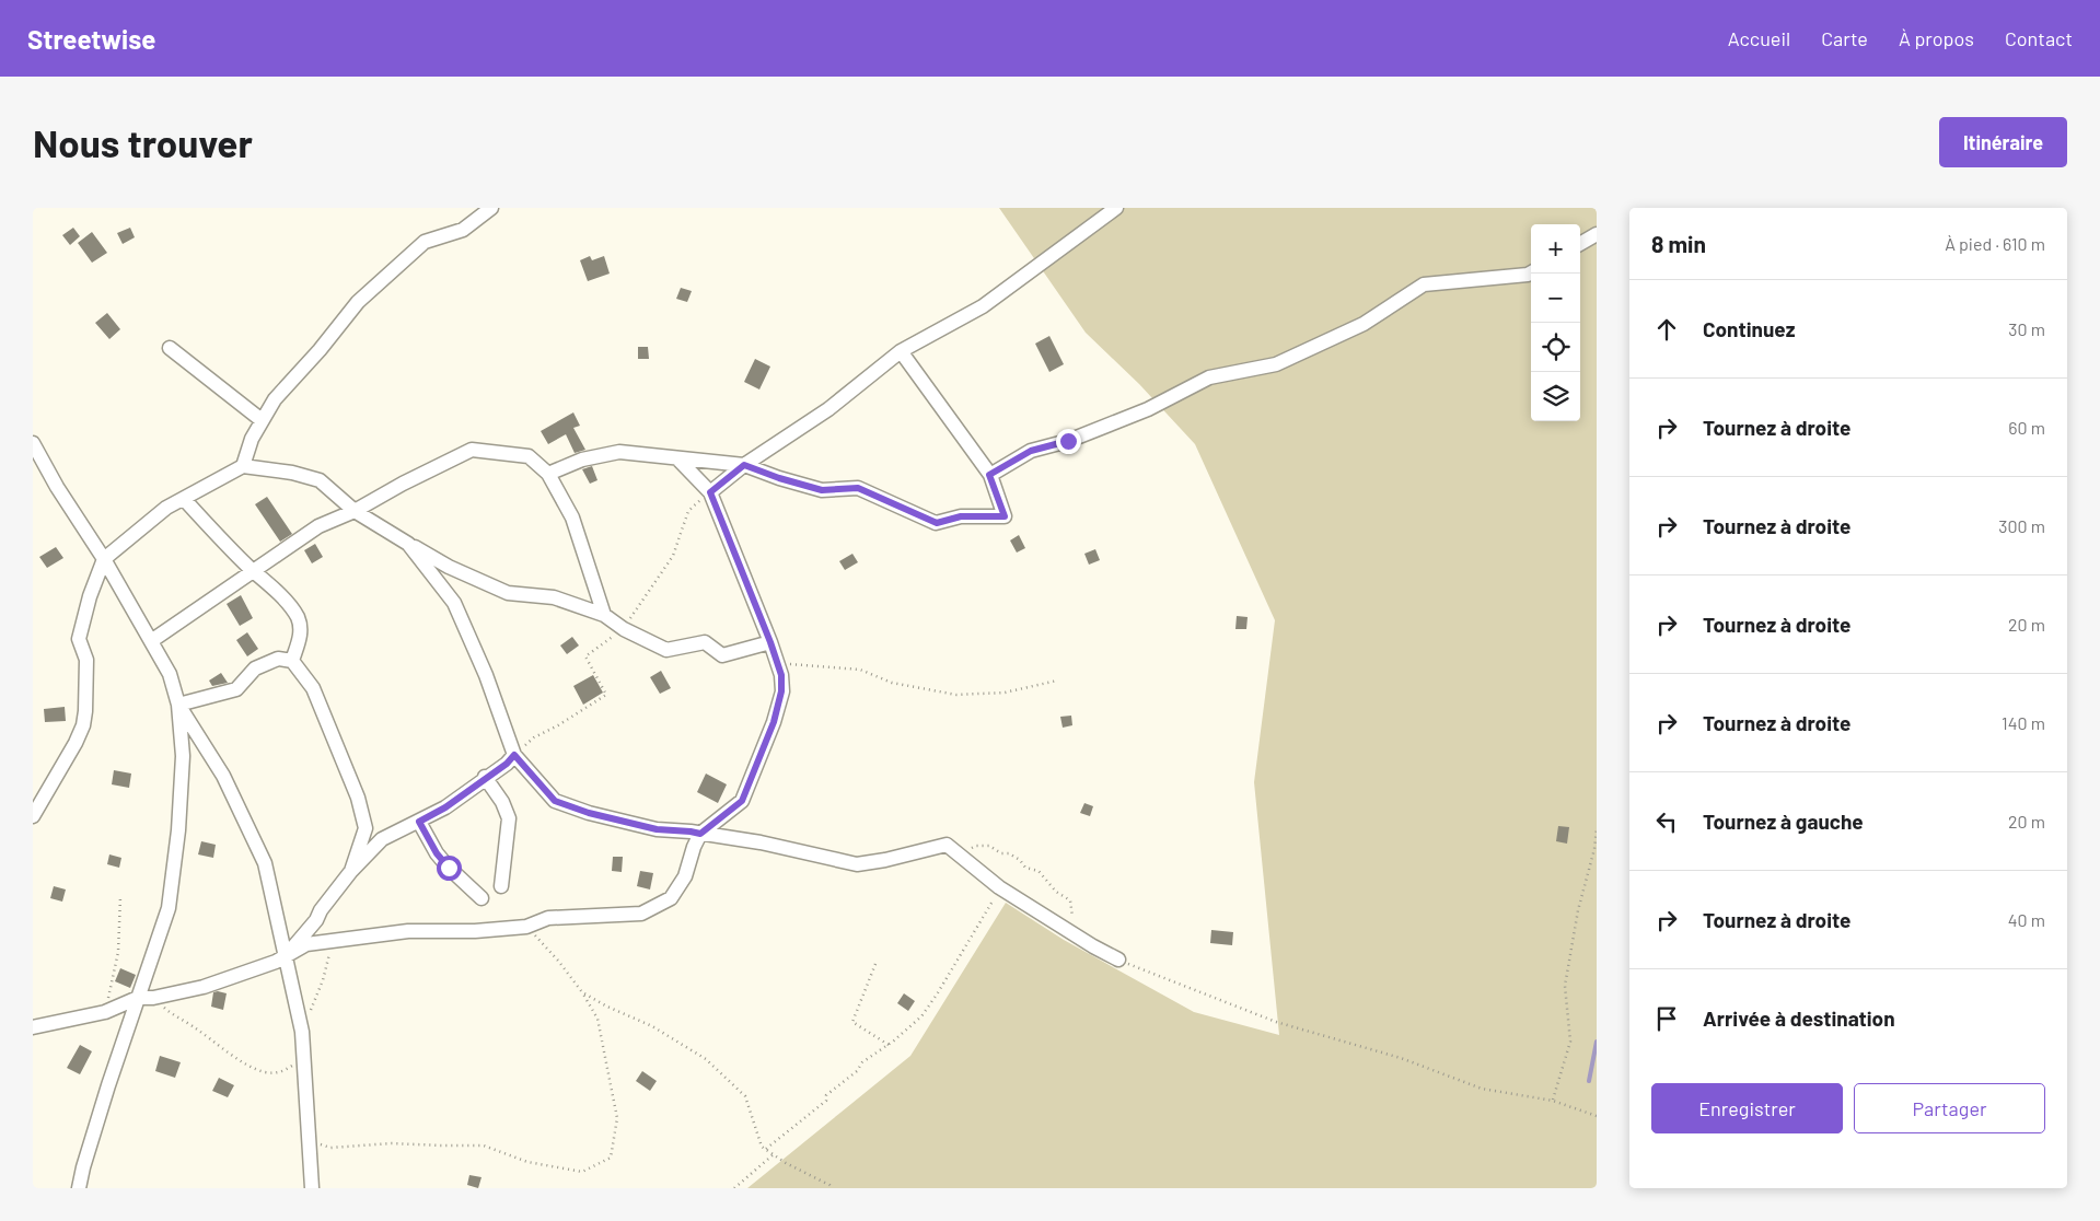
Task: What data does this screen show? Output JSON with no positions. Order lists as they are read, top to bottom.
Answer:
{
  "page": {
    "header": "Streetwise",
    "nav": [
      "Accueil",
      "Carte",
      "À propos",
      "Contact"
    ],
    "buttons": [
      "Itinéraire",
      ["Enregistrer", "Partager"]
    ],
    "title": "Nous trouver",
    "heading": ["8 min", "À pied · 610 m"],
    "map_buttons": ["+", "−"],
    "list": [
      ["Continuez", "30 m"],
      ["Tournez à droite", "60 m"],
      ["Tournez à droite", "300 m"],
      ["Tournez à droite", "20 m"],
      ["Tournez à droite", "140 m"],
      ["Tournez à gauche", "20 m"],
      ["Tournez à droite", "40 m"],
      "Arrivée à destination"
    ]
  }
}
